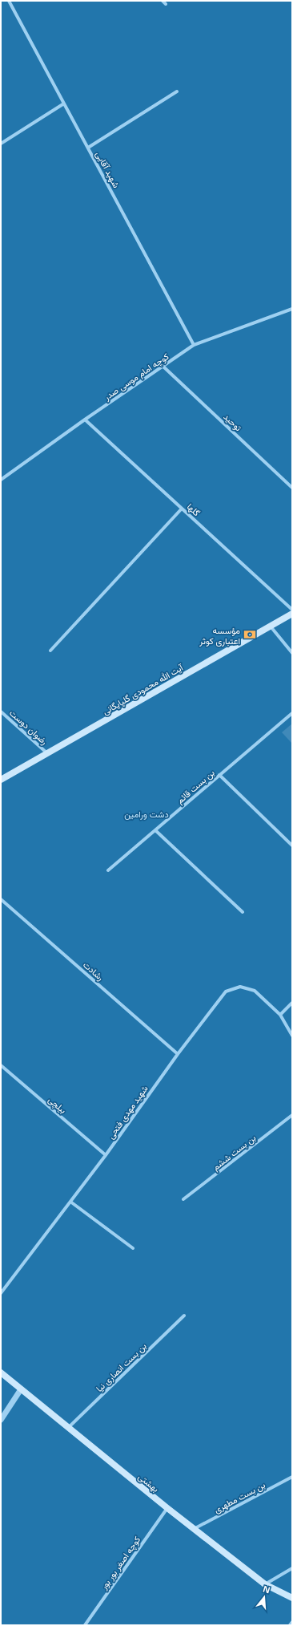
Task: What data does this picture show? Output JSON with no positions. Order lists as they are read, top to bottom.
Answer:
{
  "streets": {
    "main road": ["آیت الله محمودی گلپایگانی", "بهشتی"],
    "street": [
      "شهید آقایی",
      "کوچه امام موسی صدر",
      "توحید",
      "گلها",
      "رضوان دوست",
      "بن بست قائم",
      "رشادت",
      "بیلچی",
      "شهید مهدی فتحی",
      "بن بست ششم",
      "بن بست انصاری نیا",
      "بن بست مطهری",
      "کوچه اصغر بور بور"
    ]
  },
  "crossings": [
    ["شهید آقایی", "کوچه امام موسی صدر"],
    ["کوچه امام موسی صدر", "توحید"],
    ["کوچه امام موسی صدر", "گلها"],
    ["آیت الله محمودی گلپایگانی", "رضوان دوست"],
    ["رشادت", "شهید مهدی فتحی"],
    ["بیلچی", "شهید مهدی فتحی"],
    ["بن بست انصاری نیا", "بهشتی"],
    ["بهشتی", "بن بست مطهری"],
    ["بهشتی", "کوچه اصغر بور بور"]
  ],
  "parks": ["دشت ورامین"],
  "places": {
    "bank": ["مؤسسه اعتباری کوثر"]
  },
  "north": "top"
}
